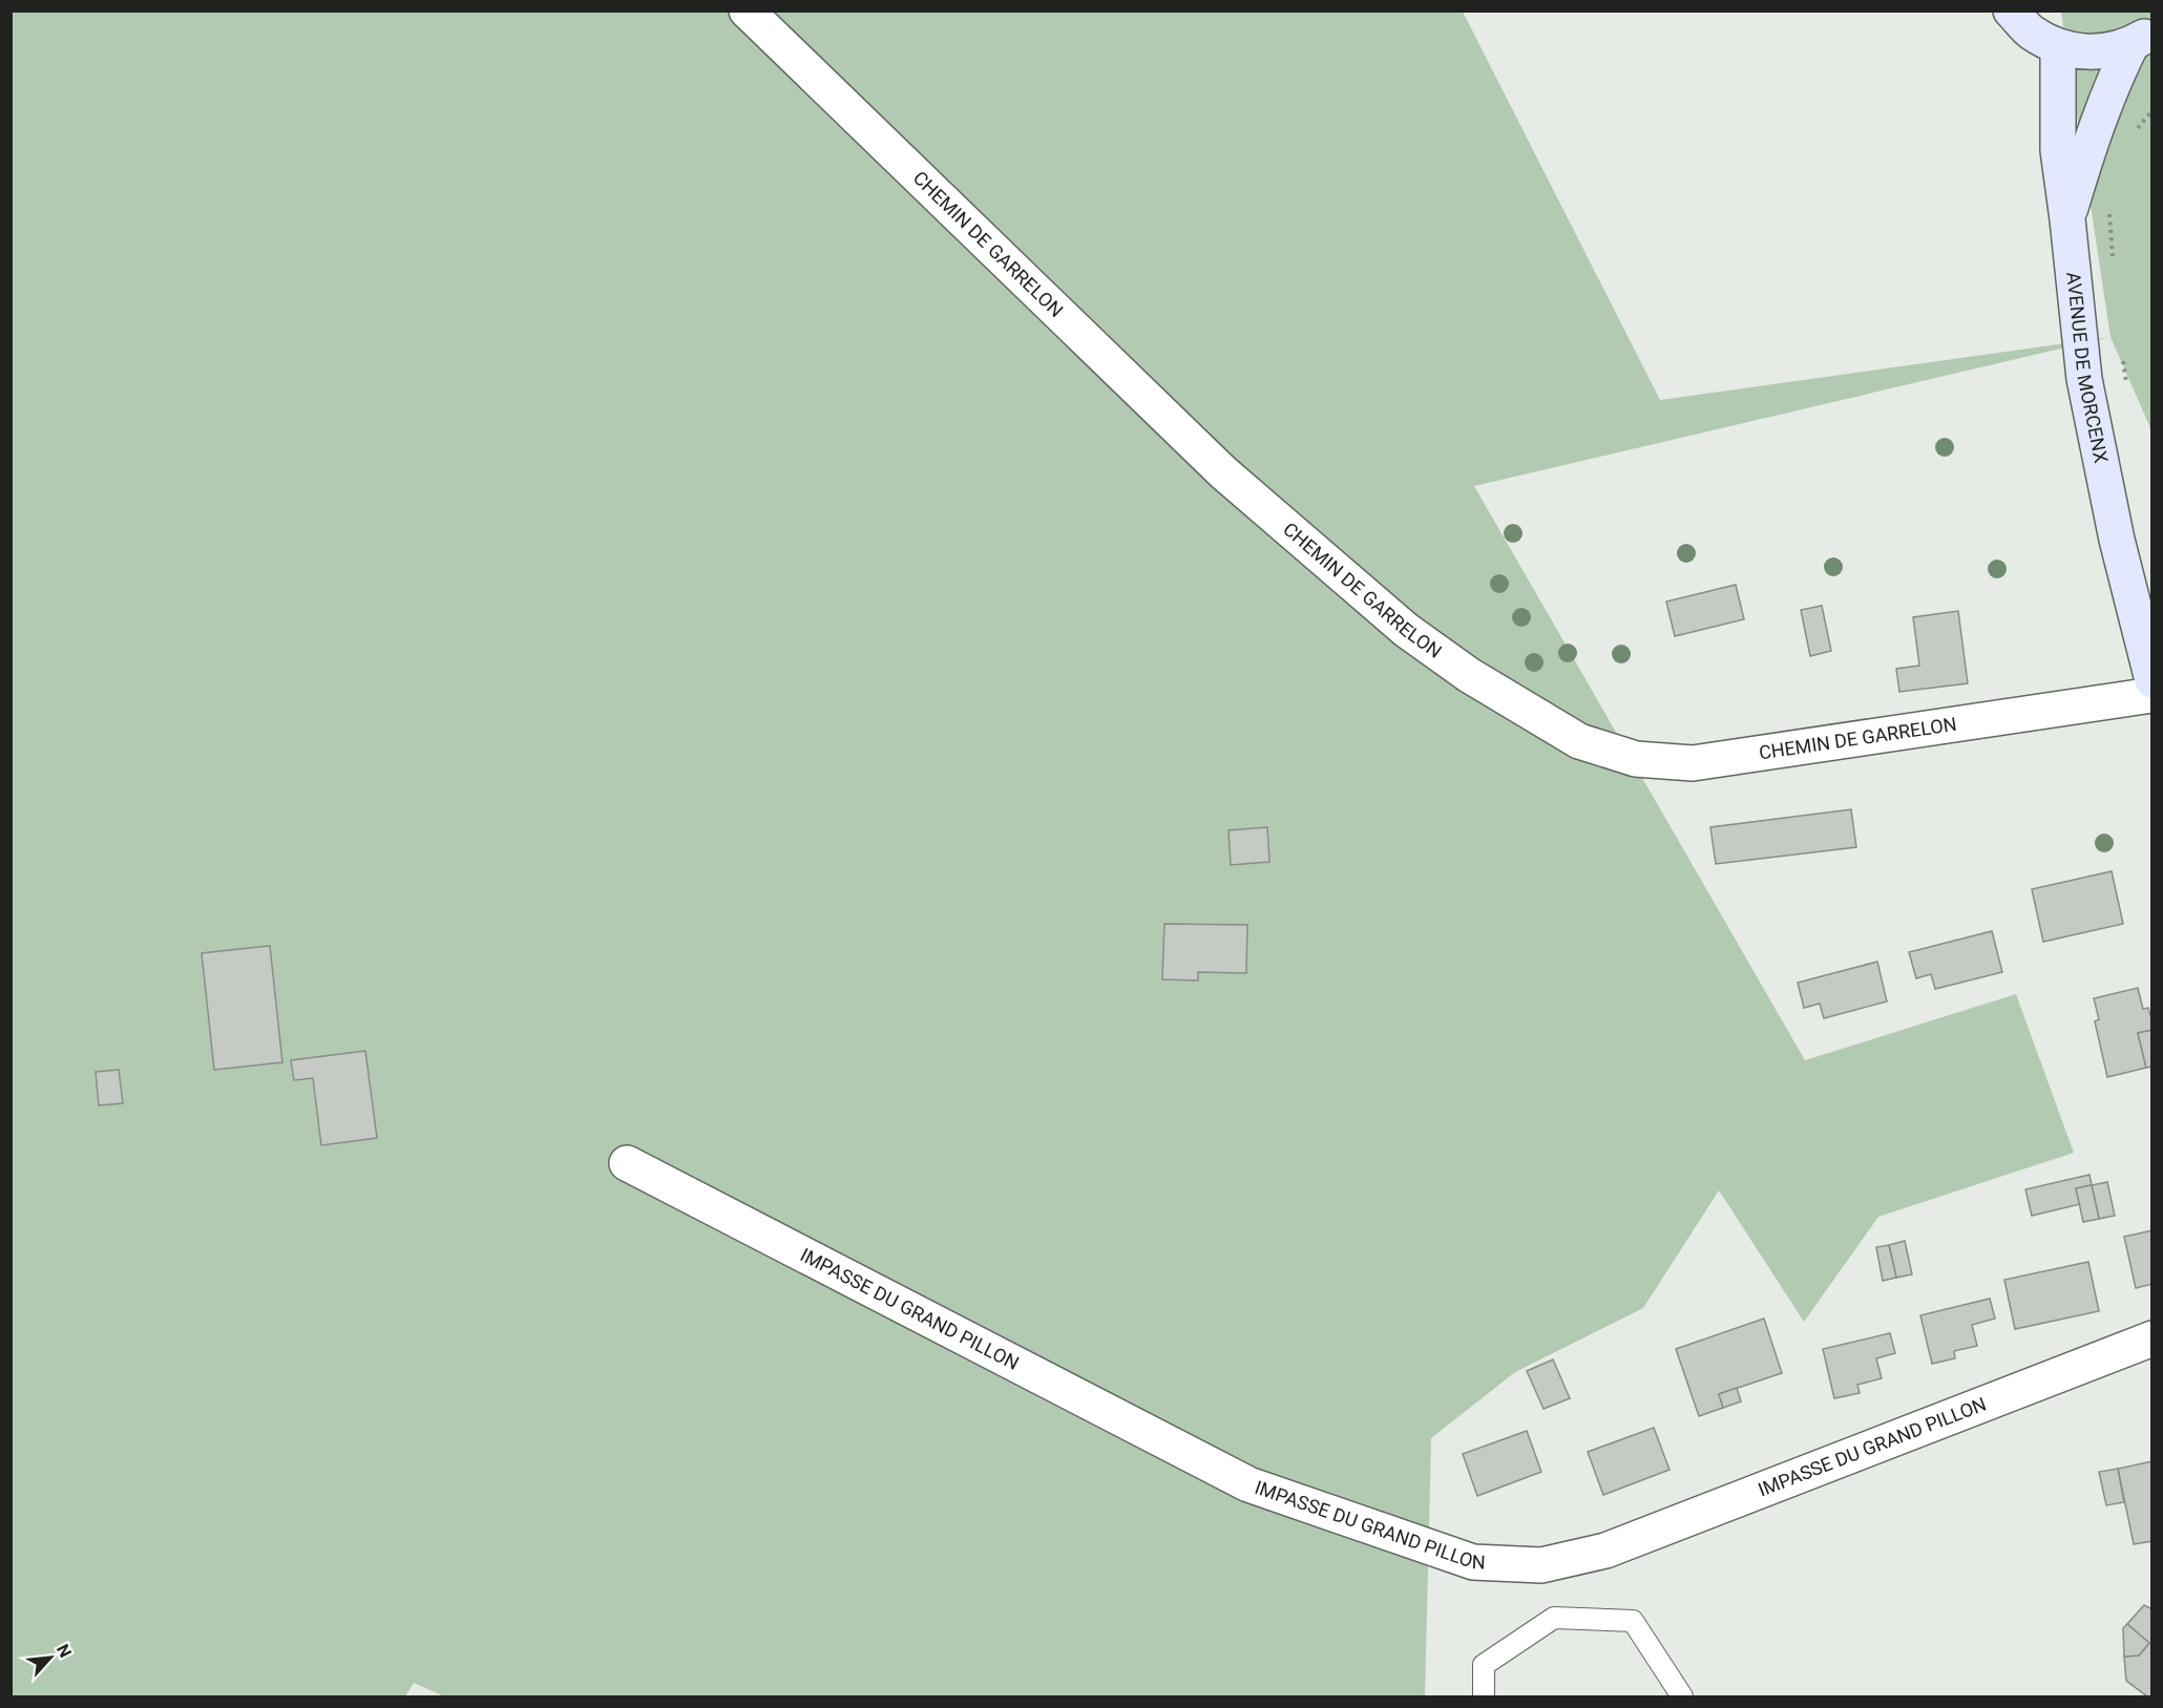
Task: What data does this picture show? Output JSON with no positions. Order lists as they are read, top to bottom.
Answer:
{
  "streets": {
    "main road": ["AVENUE DE MORCENX"],
    "street": ["CHEMIN DE GARRELON", "IMPASSE DU GRAND PILLON"]
  },
  "north": "top right"
}
